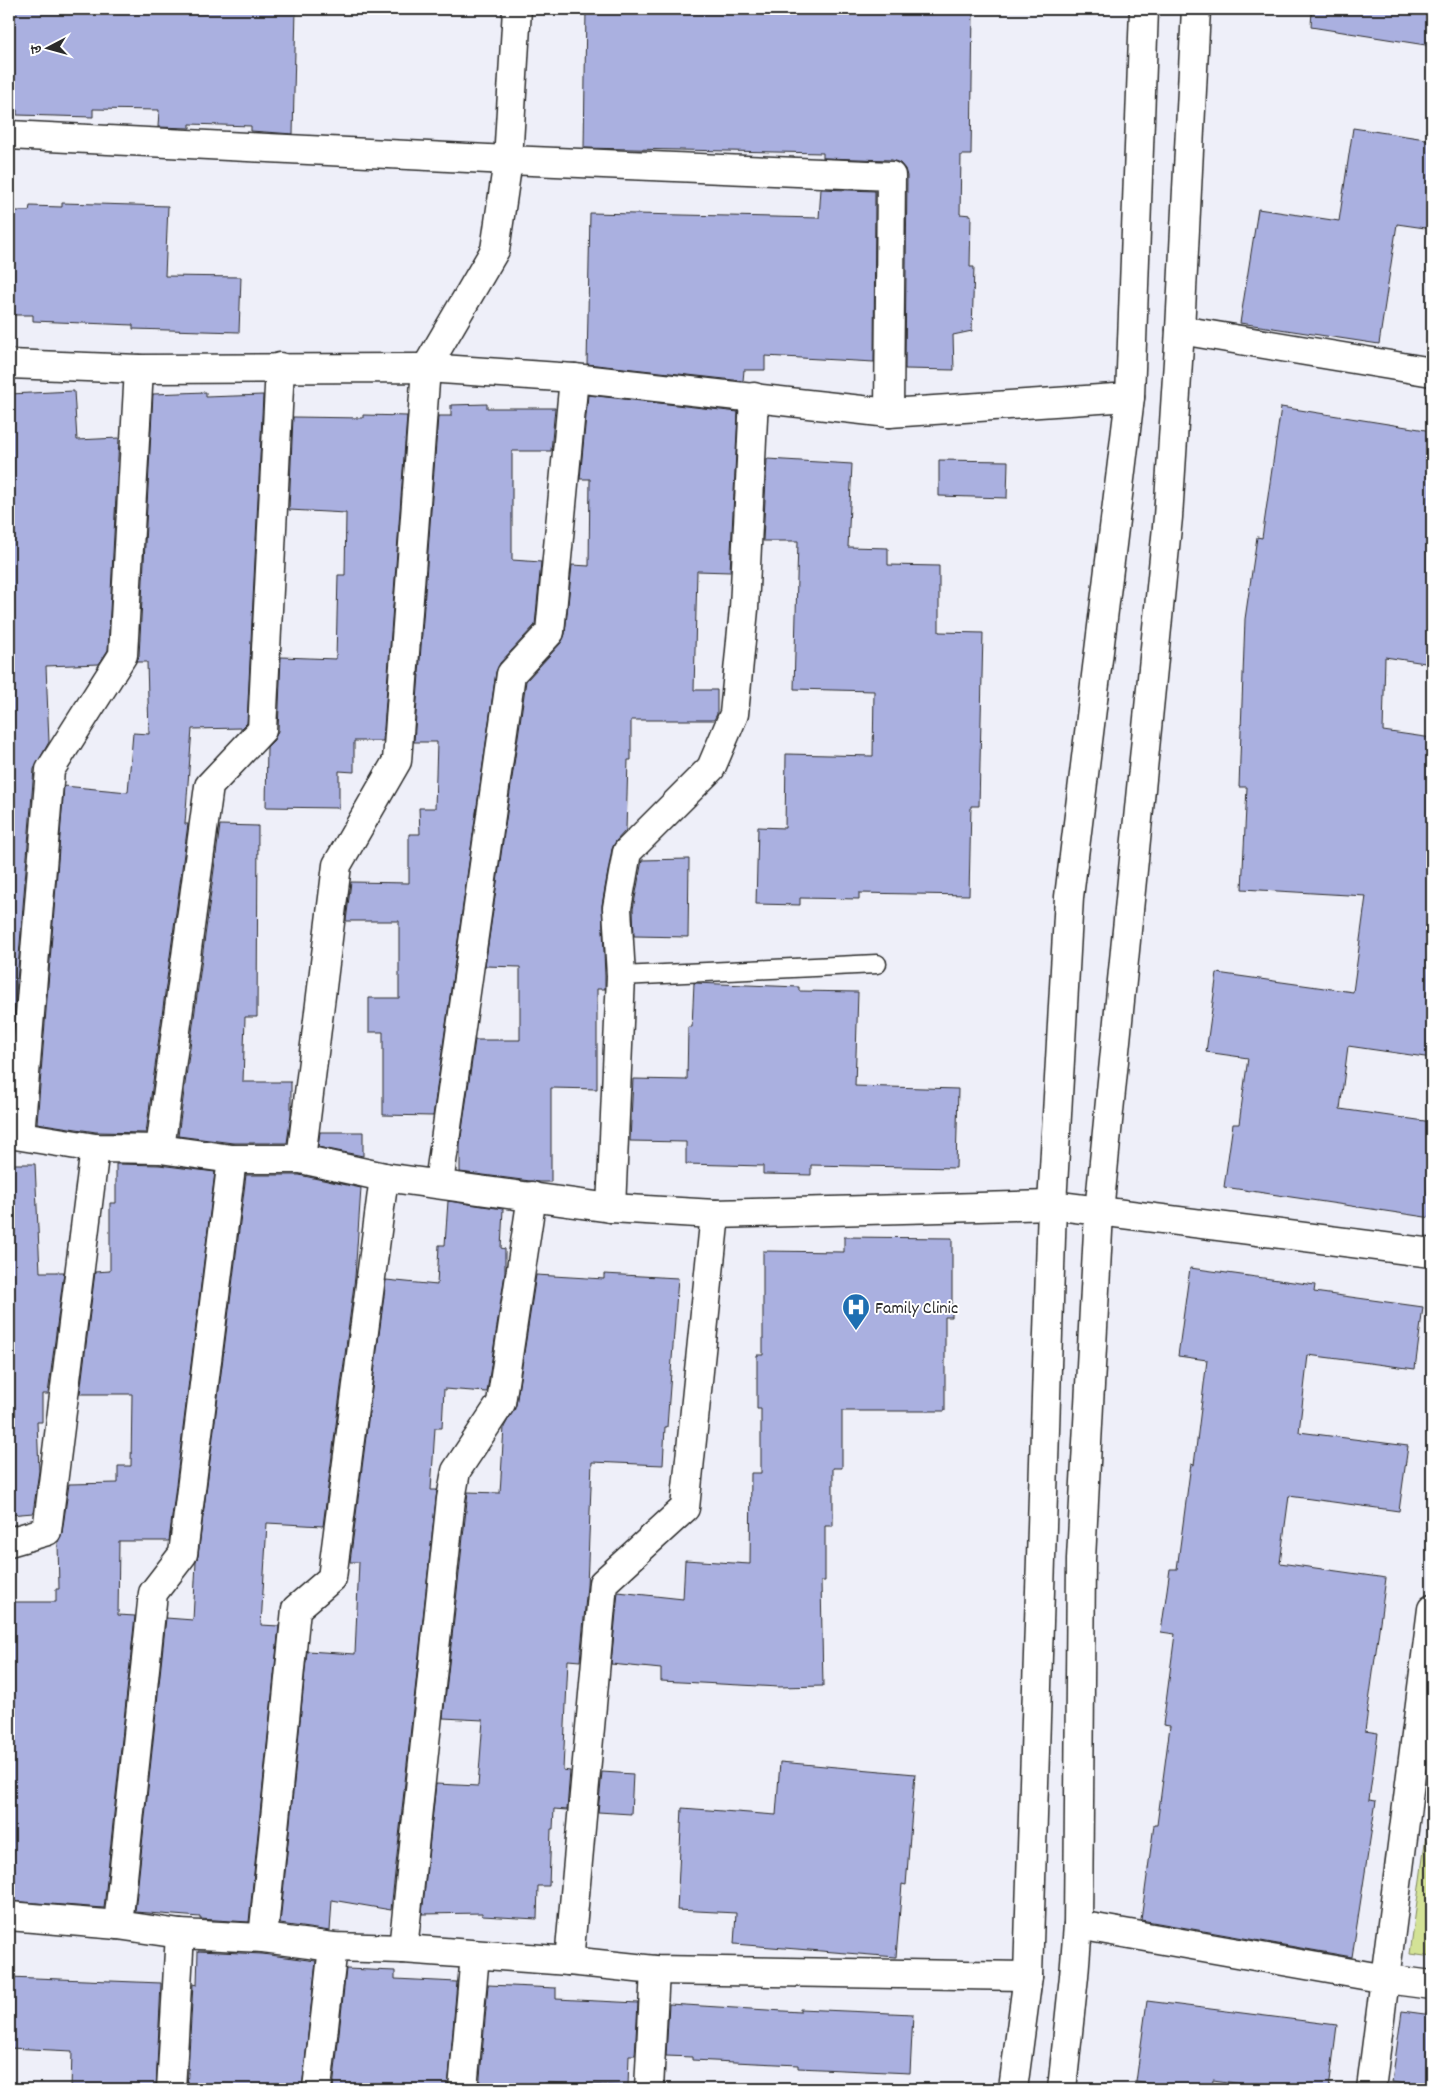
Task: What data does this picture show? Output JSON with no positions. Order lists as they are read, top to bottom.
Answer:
{
  "places": {
    "hospital": ["Family Clinic"]
  },
  "north": "left"
}
